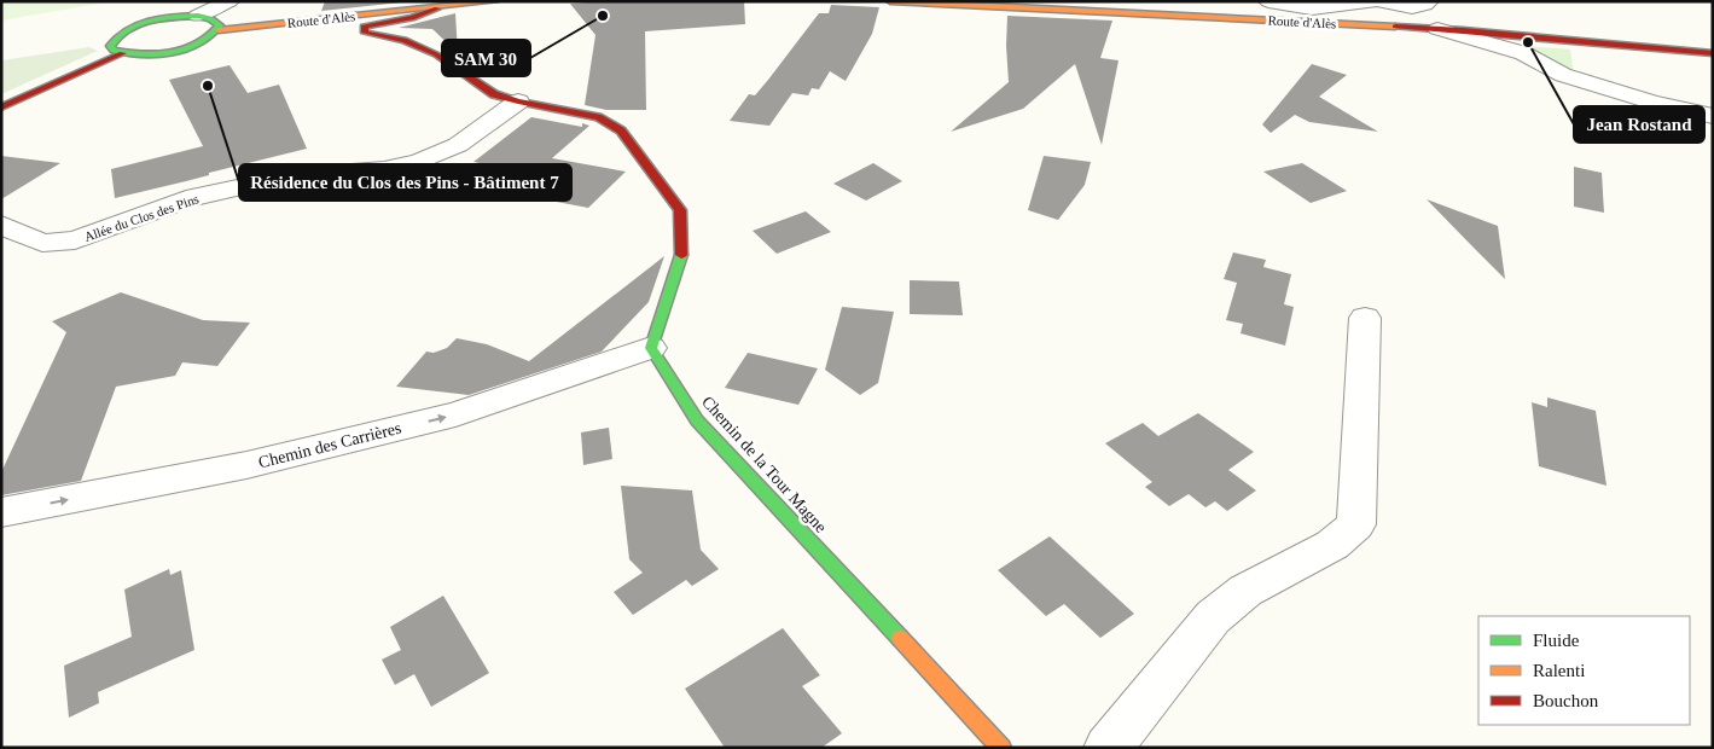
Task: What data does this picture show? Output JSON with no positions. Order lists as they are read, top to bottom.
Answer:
{
  "streets": {
    "main road": ["Route d'Alès", "Chemin de la Tour Magne"],
    "street": ["Allée du Clos des Pins", "Chemin des Carrières"]
  },
  "crossings": [
    ["Chemin des Carrières", "Chemin de la Tour Magne"]
  ],
  "one_way": ["Chemin des Carrières"],
  "places": ["SAM 30", "Jean Rostand", "Résidence du Clos des Pins - Bâtiment 7"],
  "legend": ["Fluide", "Ralenti", "Bouchon"]
}
